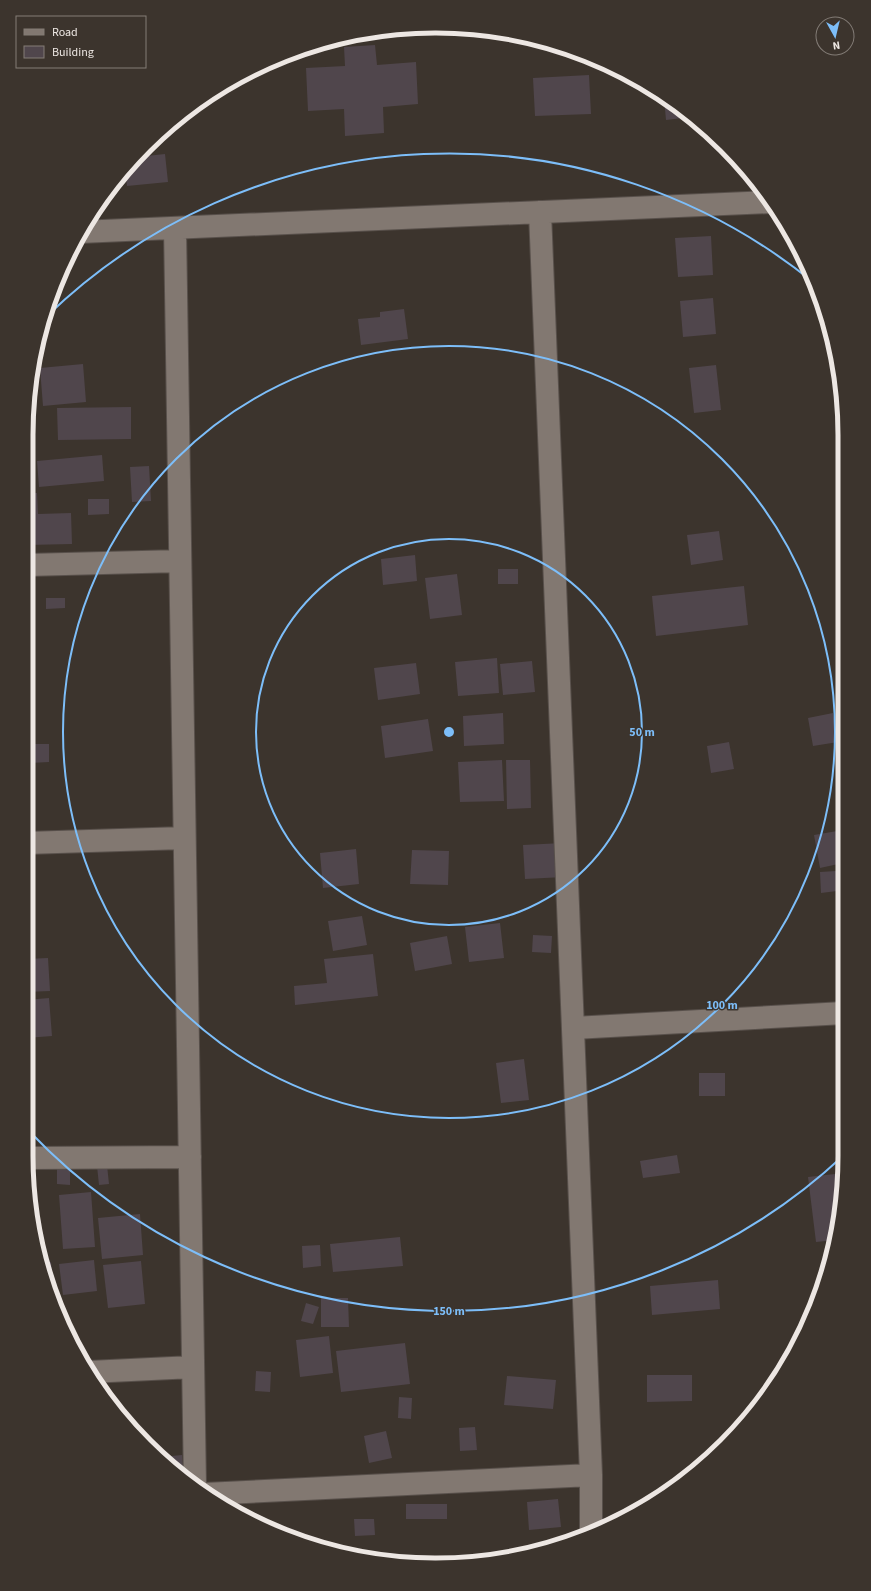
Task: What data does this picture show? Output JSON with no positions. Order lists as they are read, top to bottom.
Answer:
{
  "legend": ["Road", "Building"],
  "north": "bottom",
  "rings": ["50 m", "100 m", "150 m"]
}
